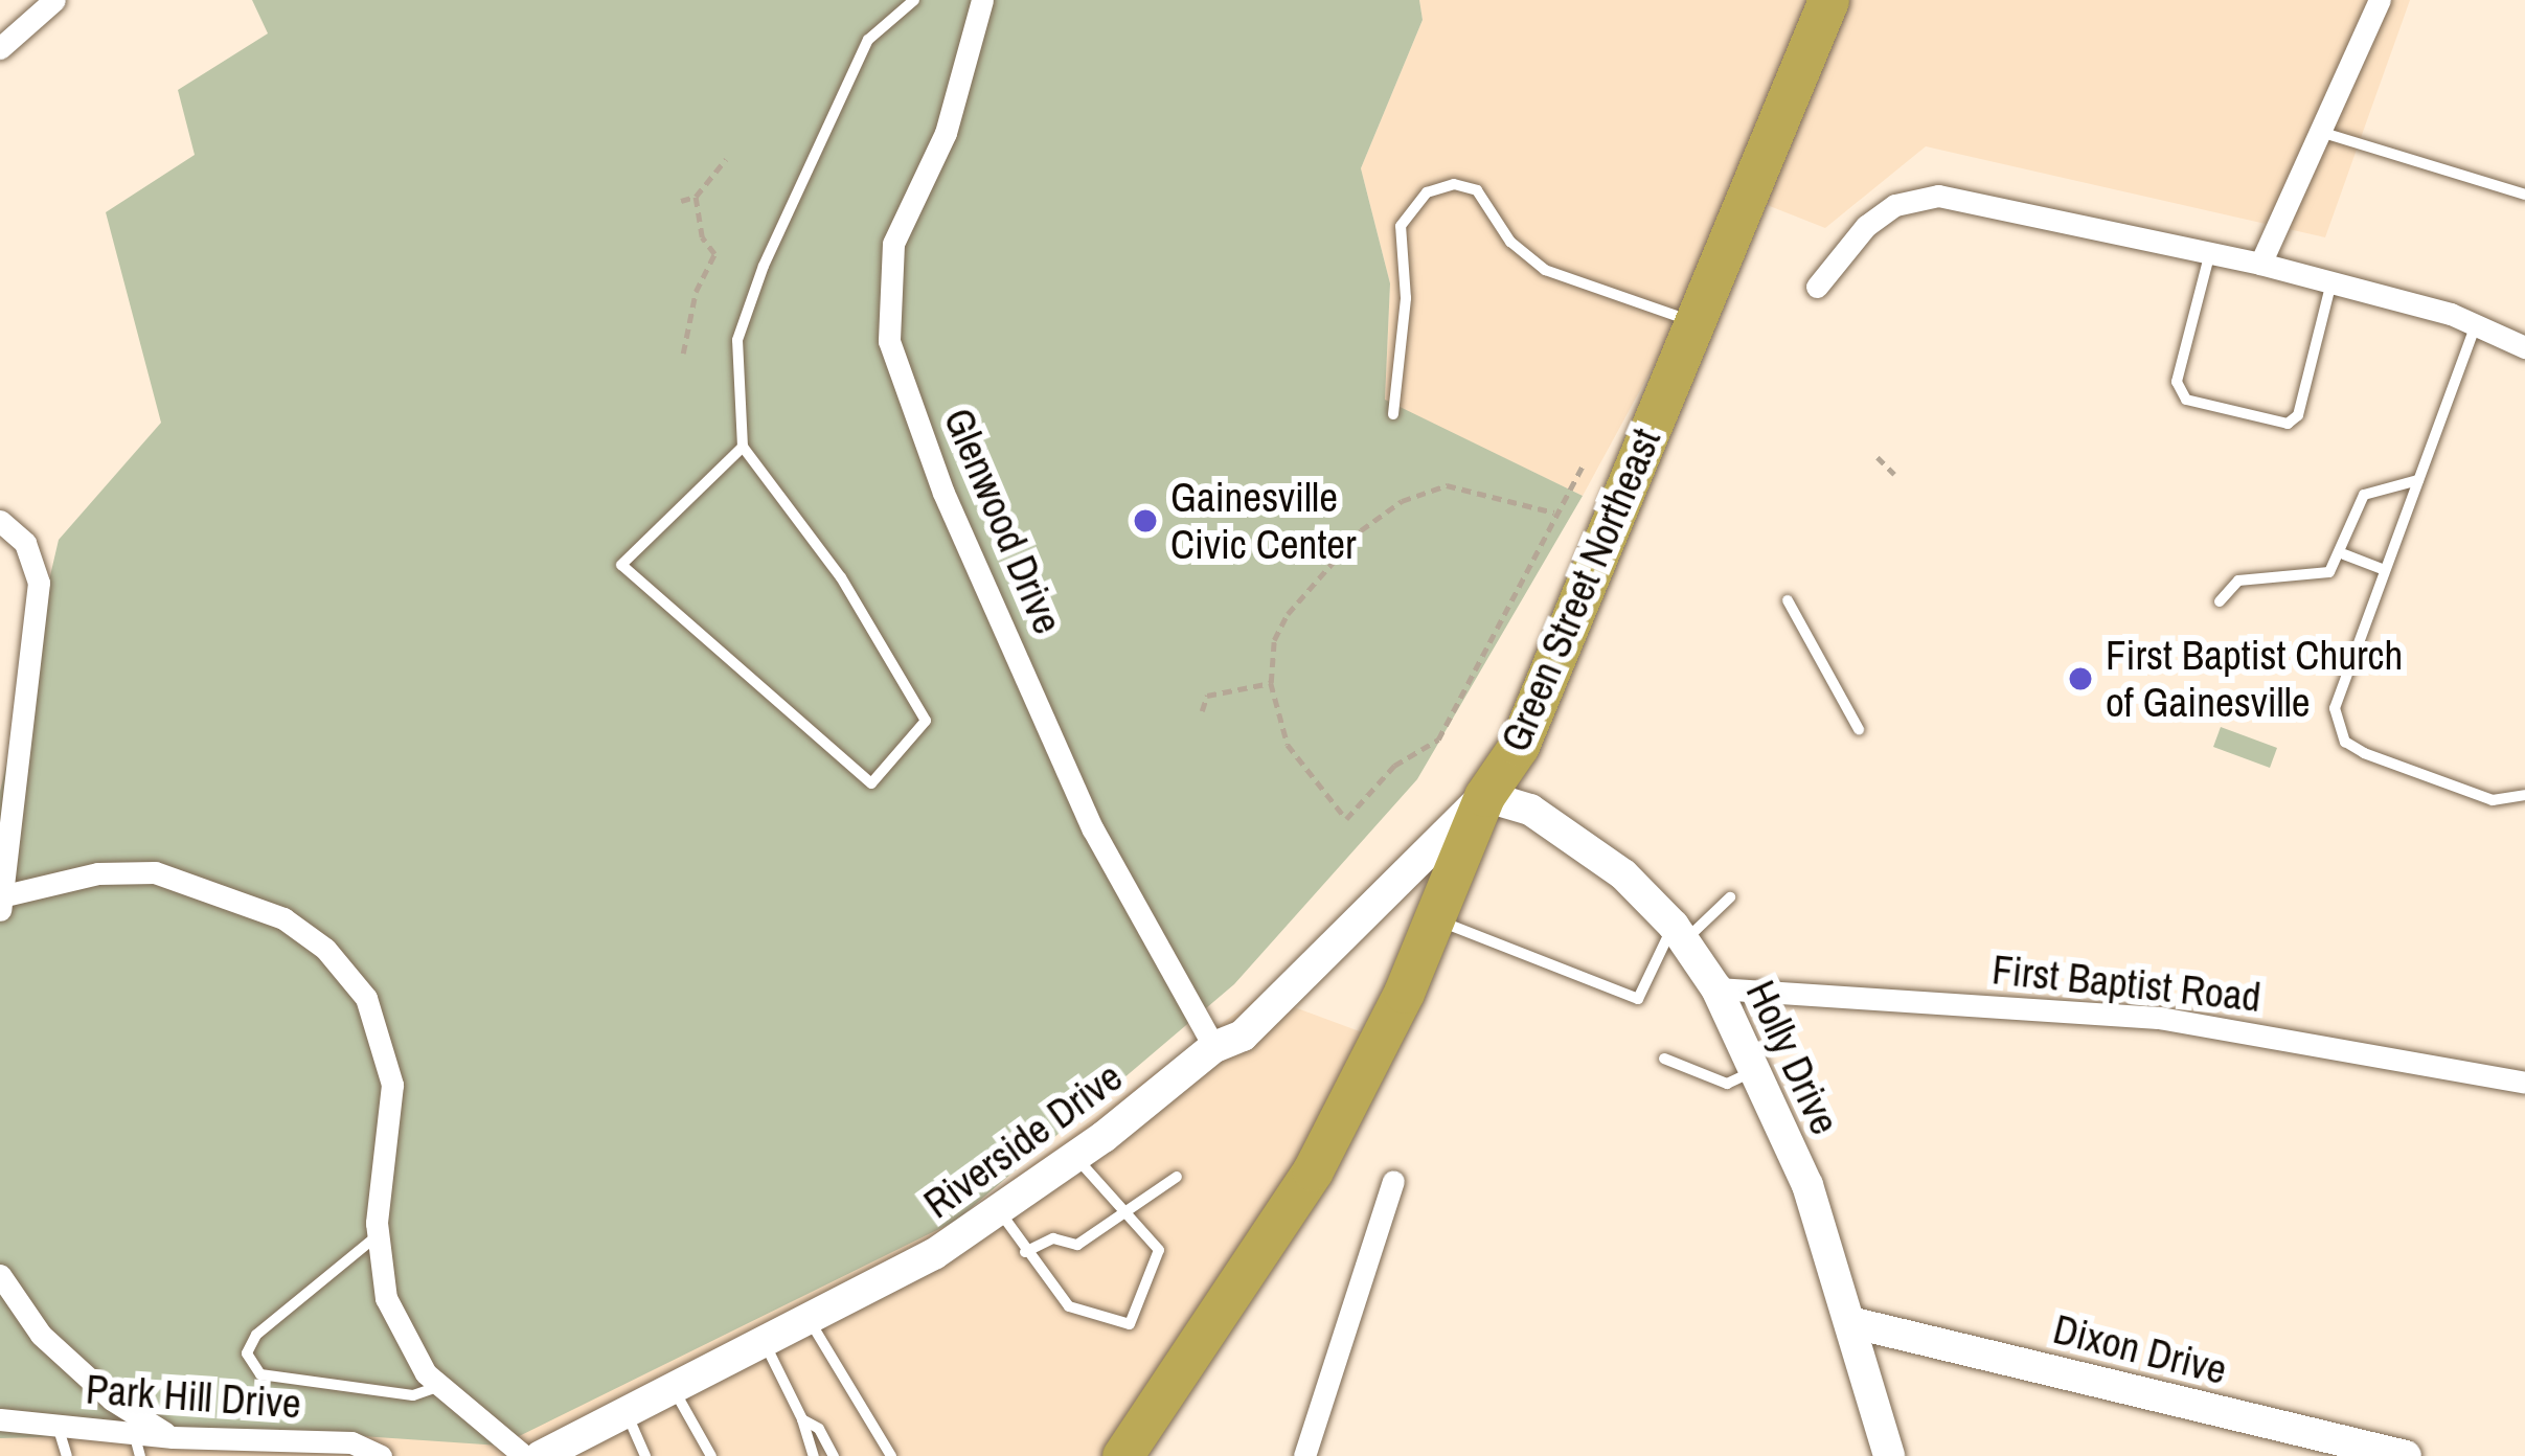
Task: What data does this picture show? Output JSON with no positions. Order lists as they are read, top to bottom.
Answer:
{
  "streets": {
    "highway": ["Green Street Northeast"],
    "street": [
      "Glenwood Drive",
      "First Baptist Road",
      "Holly Drive",
      "Riverside Drive",
      "Dixon Drive",
      "Park Hill Drive"
    ]
  },
  "crossings": [
    ["Glenwood Drive", "Riverside Drive"],
    ["Green Street Northeast", "Holly Drive"],
    ["Green Street Northeast", "Riverside Drive"],
    ["First Baptist Road", "Holly Drive"],
    ["Holly Drive", "Riverside Drive"],
    ["Holly Drive", "Dixon Drive"]
  ],
  "places": ["Gainesville Civic Center", "First Baptist Church of Gainesville"]
}
